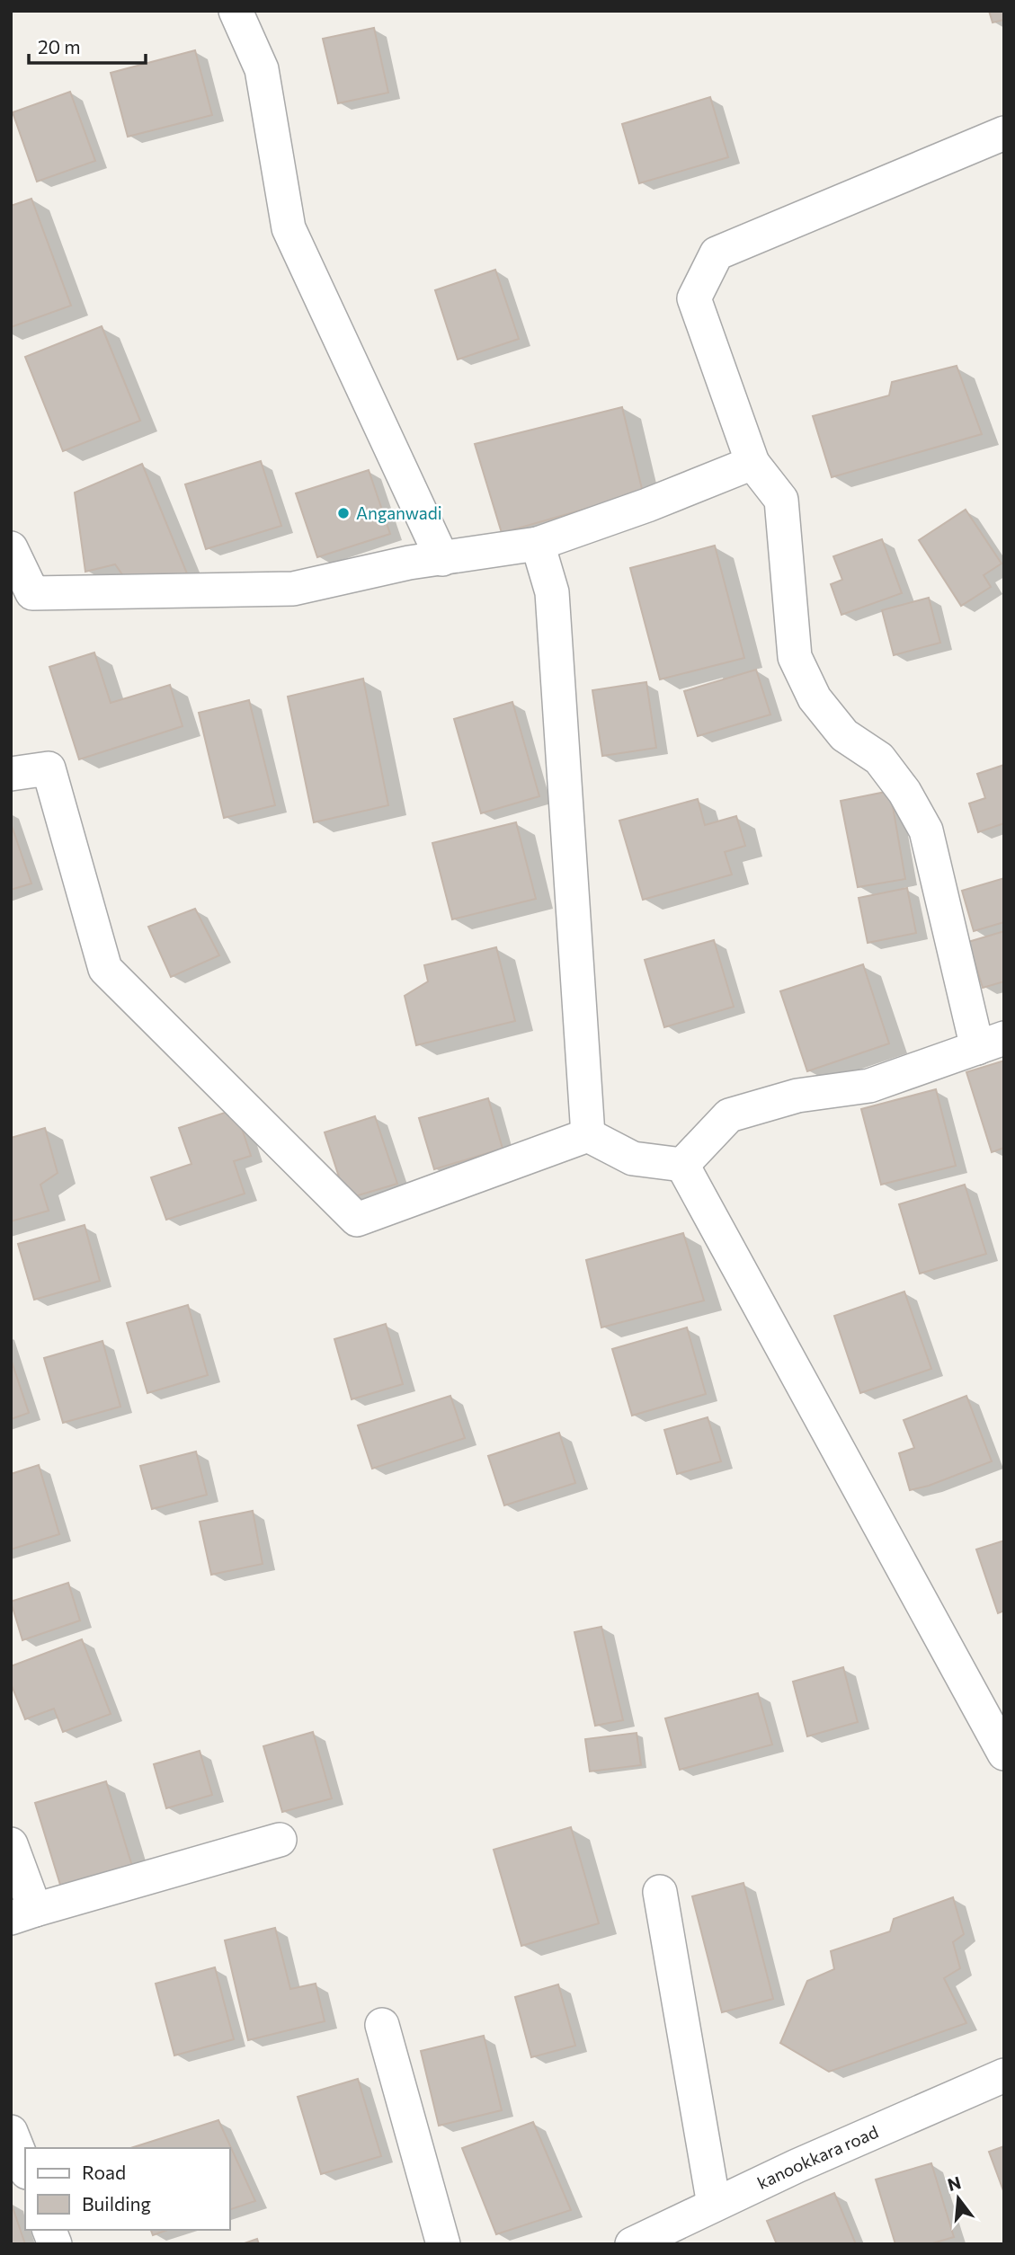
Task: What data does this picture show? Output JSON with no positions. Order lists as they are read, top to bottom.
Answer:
{
  "streets": {
    "street": ["kanookkara road"]
  },
  "places": ["Anganwadi"],
  "legend": ["Road", "Building"],
  "scale_bar": "20 m",
  "north": "top"
}
